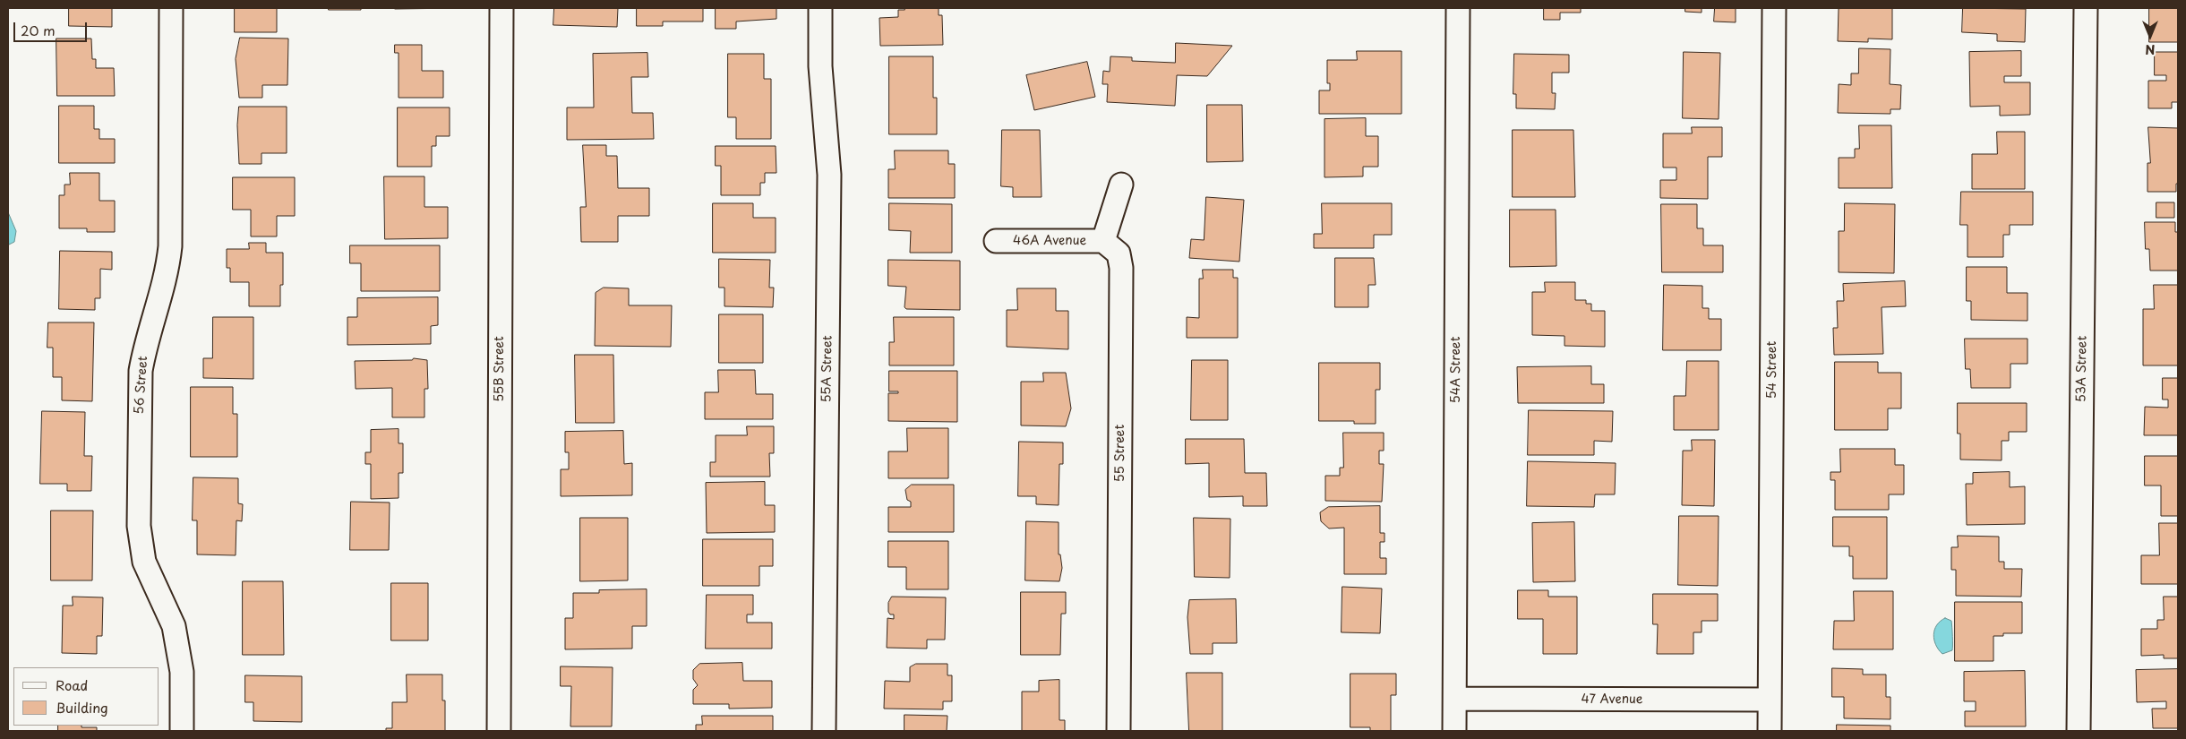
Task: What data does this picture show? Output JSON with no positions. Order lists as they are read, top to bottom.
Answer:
{
  "streets": {
    "street": [
      "46A Avenue",
      "55B Street",
      "55A Street",
      "53A Street",
      "54A Street",
      "54 Street",
      "56 Street",
      "55 Street",
      "47 Avenue"
    ]
  },
  "crossings": [
    ["46A Avenue", "55 Street"],
    ["54A Street", "47 Avenue"],
    ["54 Street", "47 Avenue"]
  ],
  "legend": ["Road", "Building"],
  "scale_bar": "20 m",
  "north": "bottom"
}
